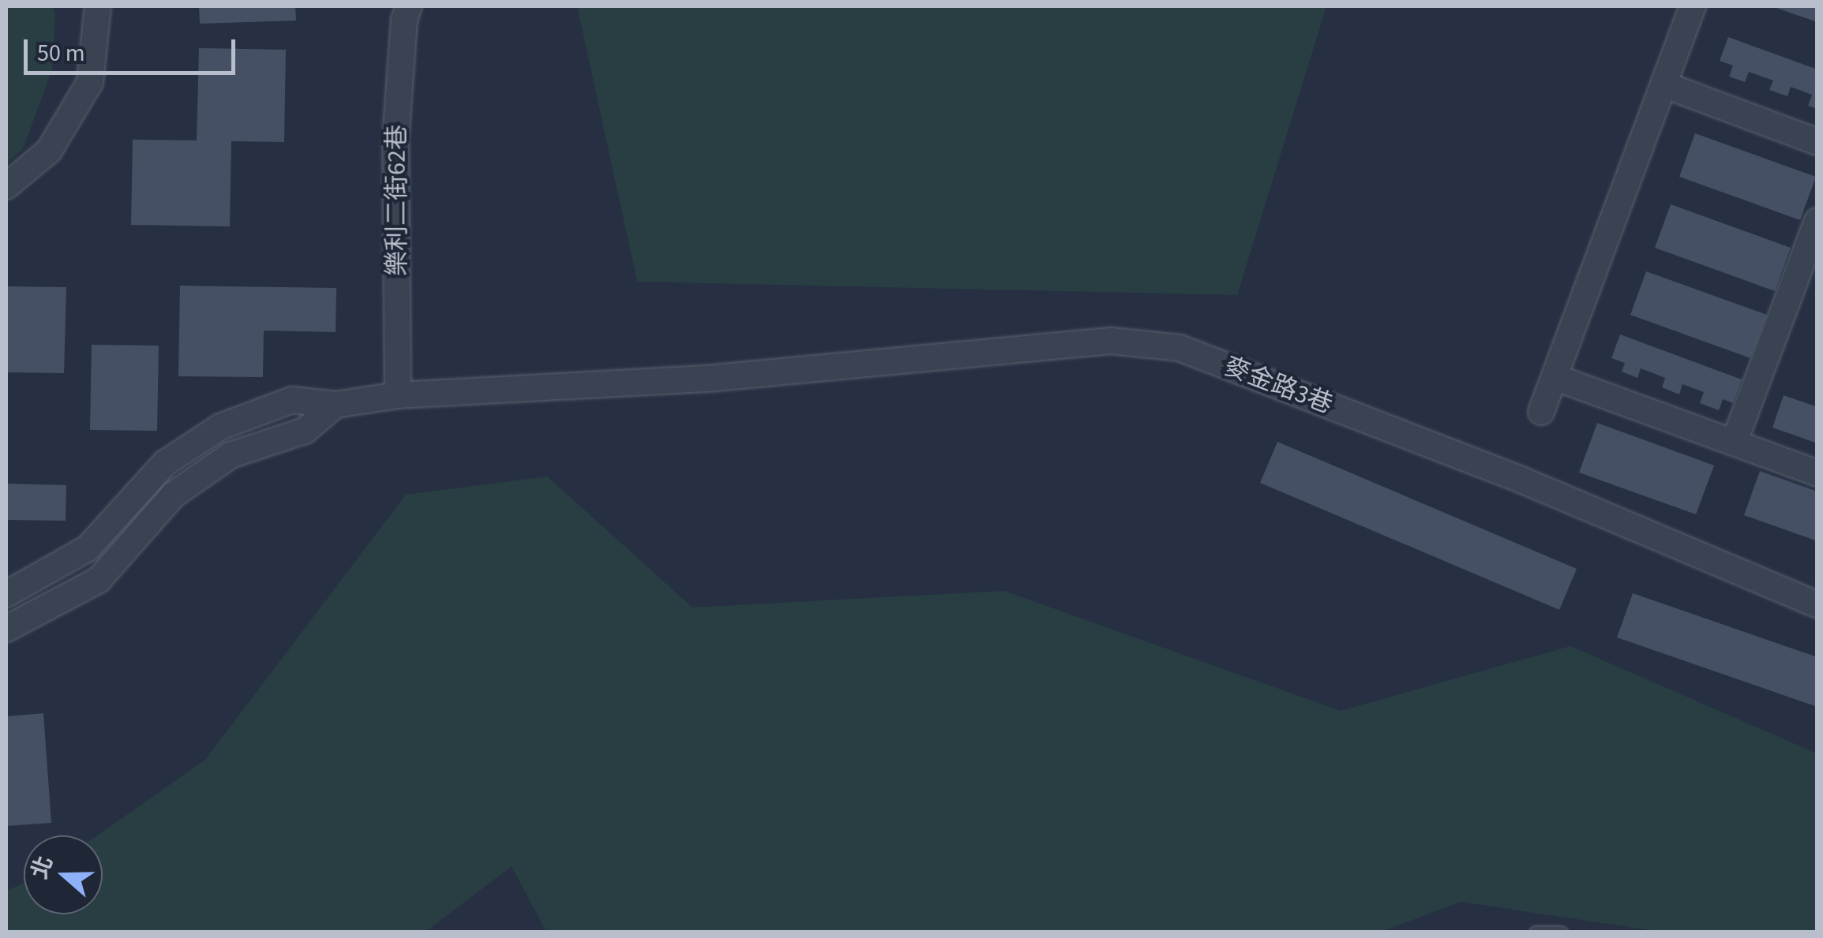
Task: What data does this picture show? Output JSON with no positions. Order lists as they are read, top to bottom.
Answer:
{
  "streets": {
    "street": ["樂利二街62巷", "麥金路3巷"]
  },
  "crossings": [
    ["樂利二街62巷", "麥金路3巷"]
  ],
  "scale_bar": "50 m",
  "north": "left"
}
